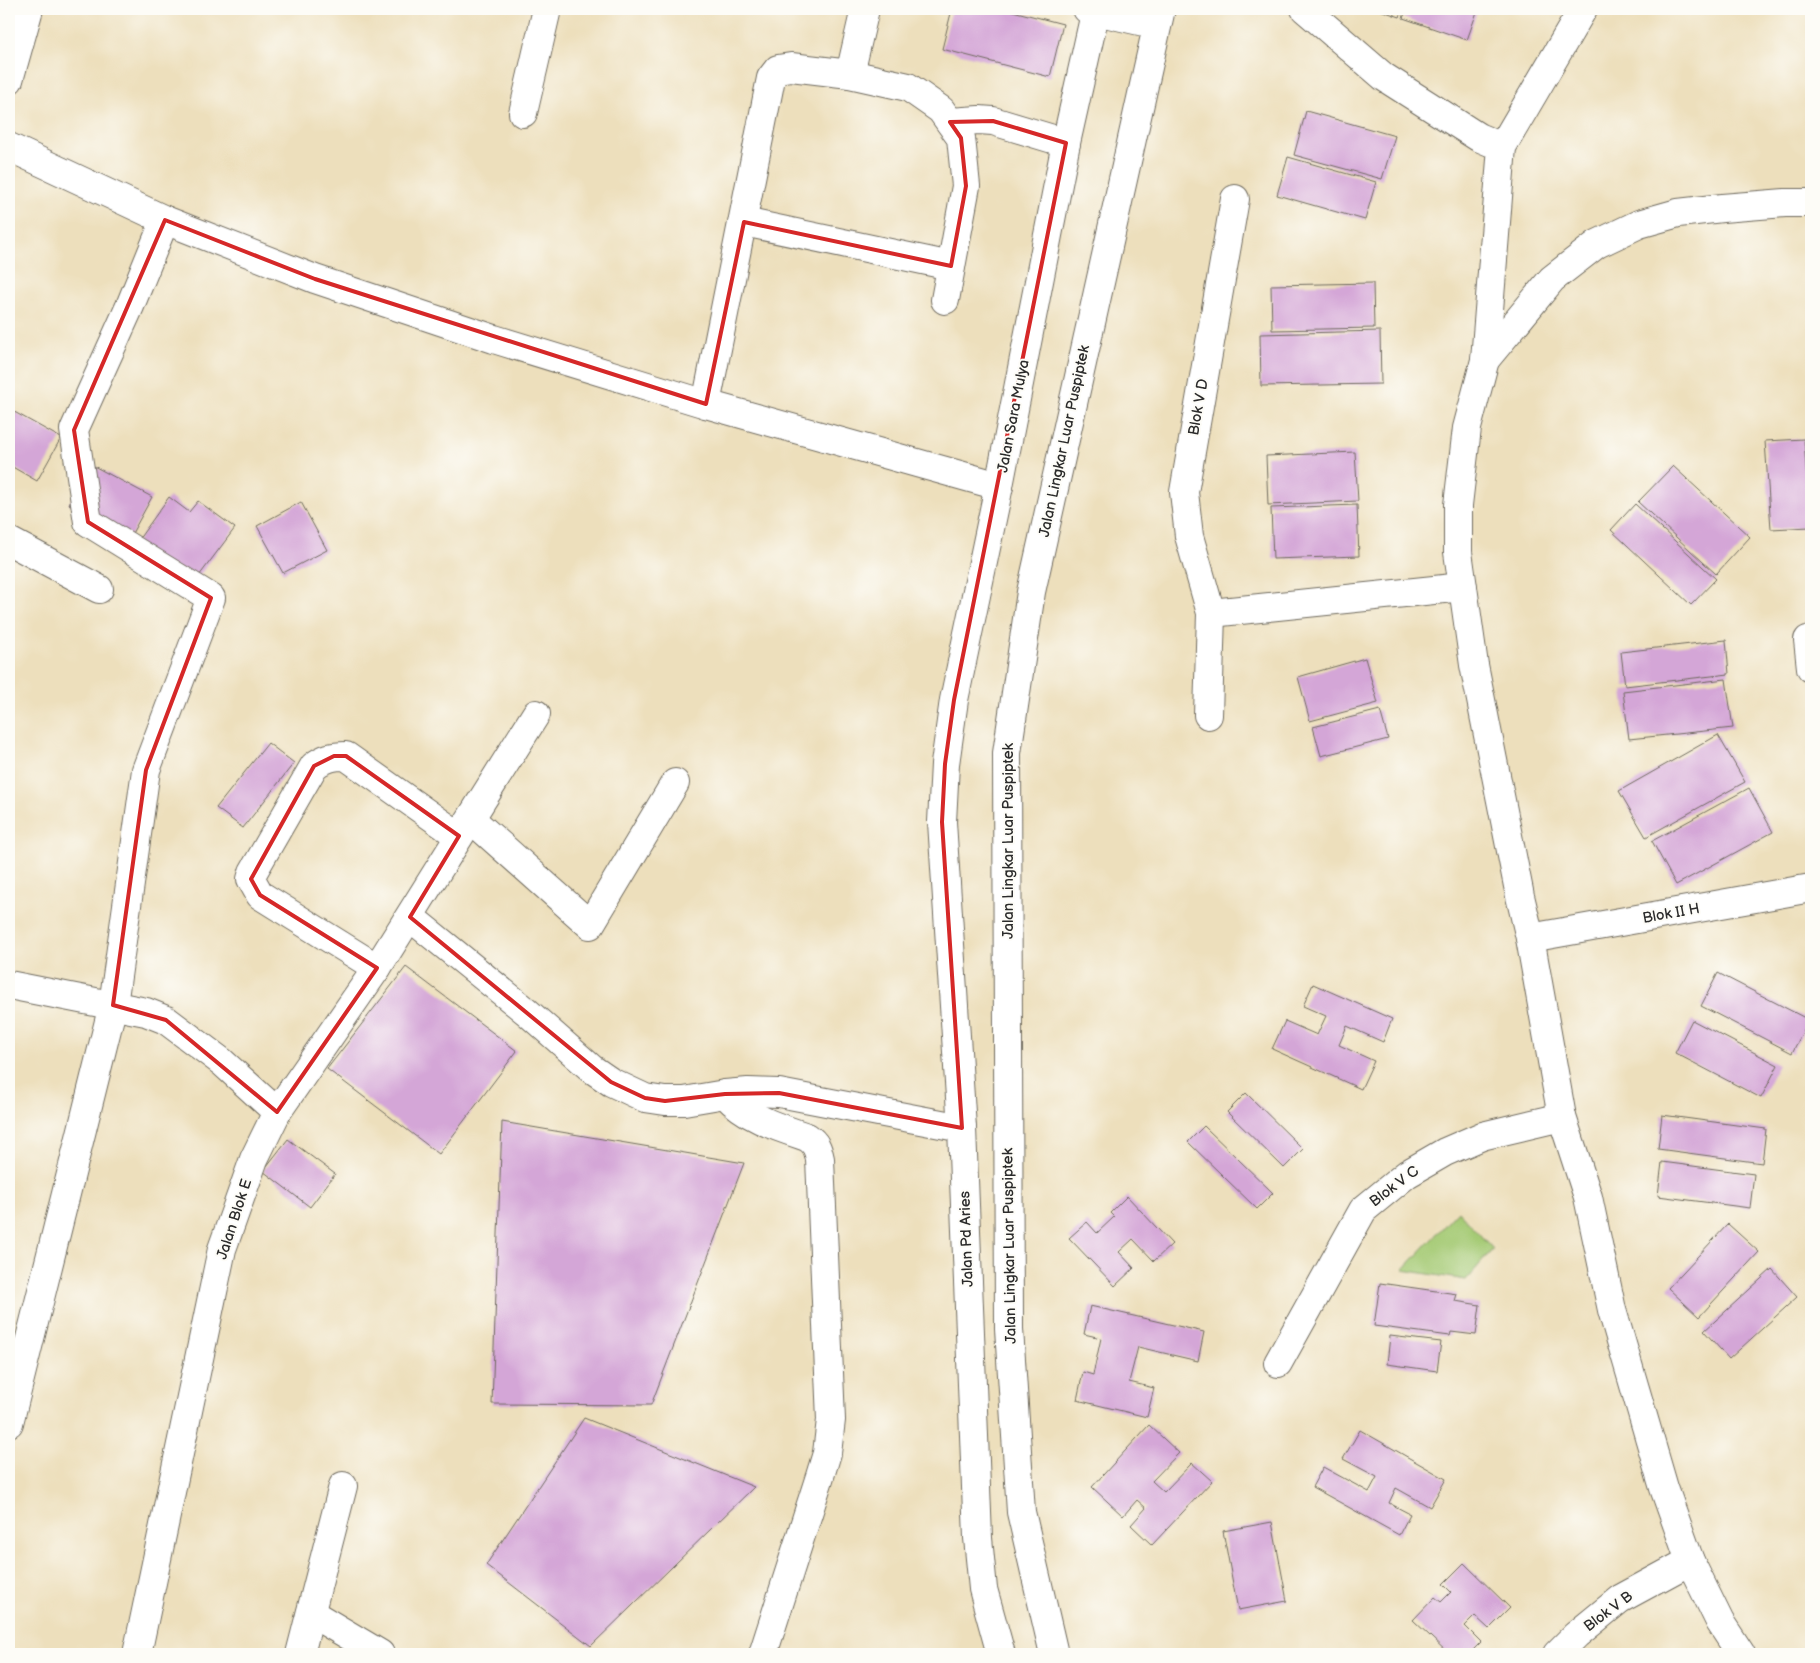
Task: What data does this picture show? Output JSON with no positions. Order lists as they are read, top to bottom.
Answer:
{
  "streets": {
    "street": [
      "Blok V D",
      "Jalan Sara Mulya",
      "Jalan Lingkar Luar Puspiptek",
      "Blok II H",
      "Blok V C",
      "Jalan Blok E",
      "Jalan Pd Aries",
      "Blok V B"
    ]
  },
  "crossings": [
    ["Jalan Sara Mulya", "Jalan Pd Aries"]
  ]
}
